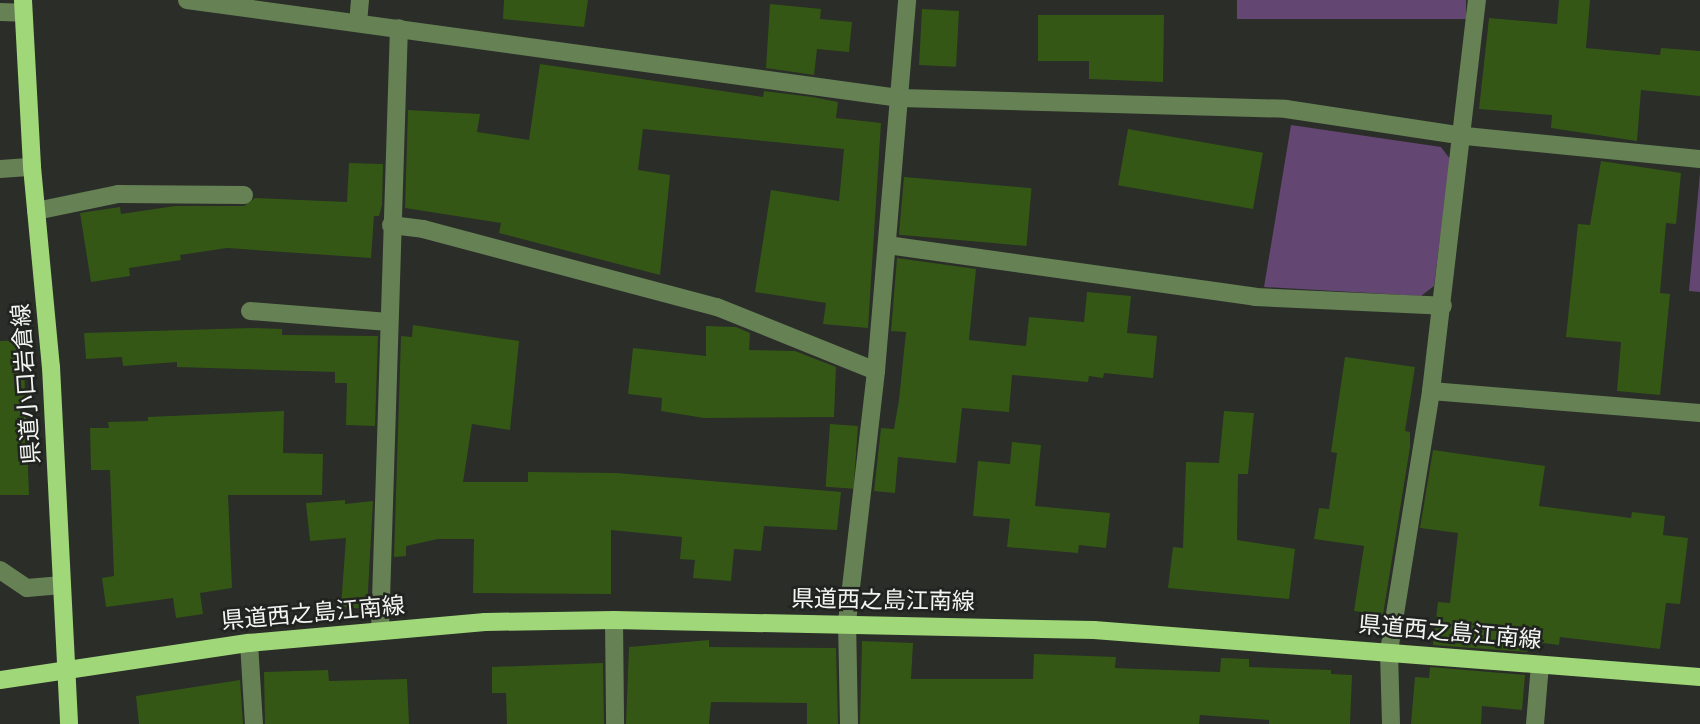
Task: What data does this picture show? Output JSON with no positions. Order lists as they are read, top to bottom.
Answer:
{
  "streets": {
    "main road": ["県道小口岩倉線", "県道西之島江南線"]
  },
  "crossings": [
    ["県道小口岩倉線", "県道西之島江南線"]
  ]
}
